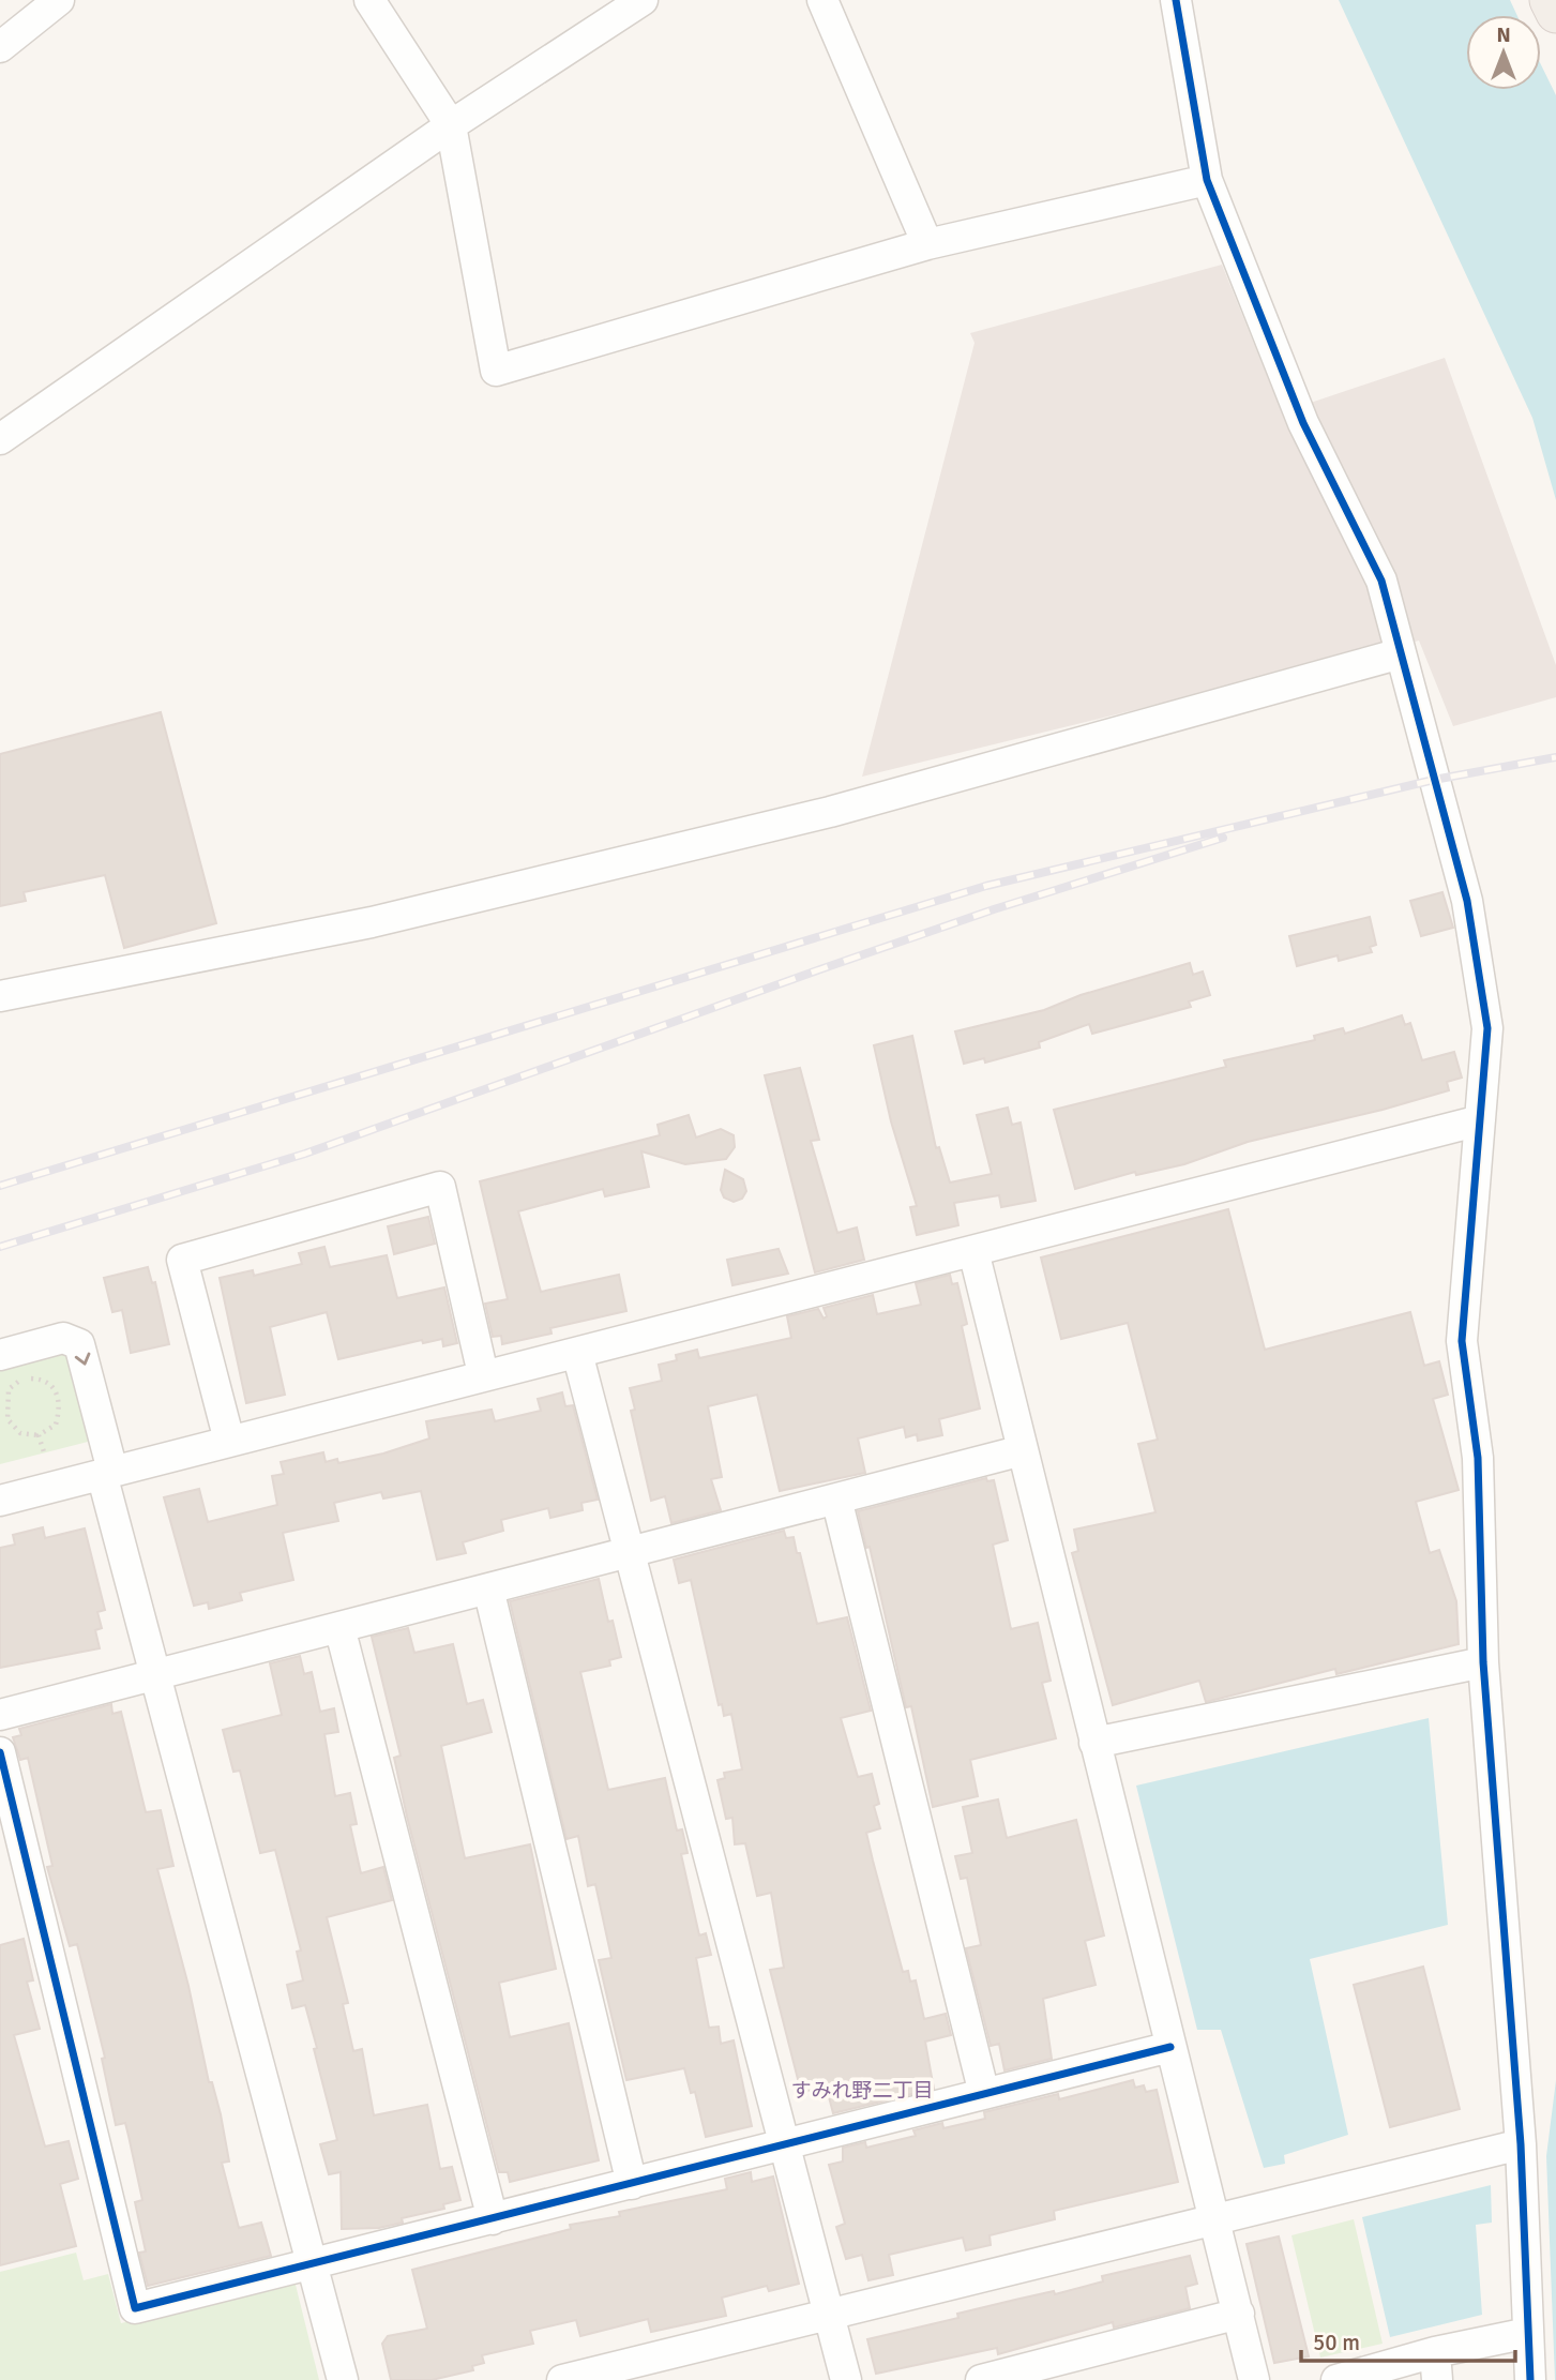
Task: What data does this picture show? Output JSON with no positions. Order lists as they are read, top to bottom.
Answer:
{
  "districts": ["すみれ野二丁目"],
  "scale_bar": "50 m",
  "north": "top"
}
